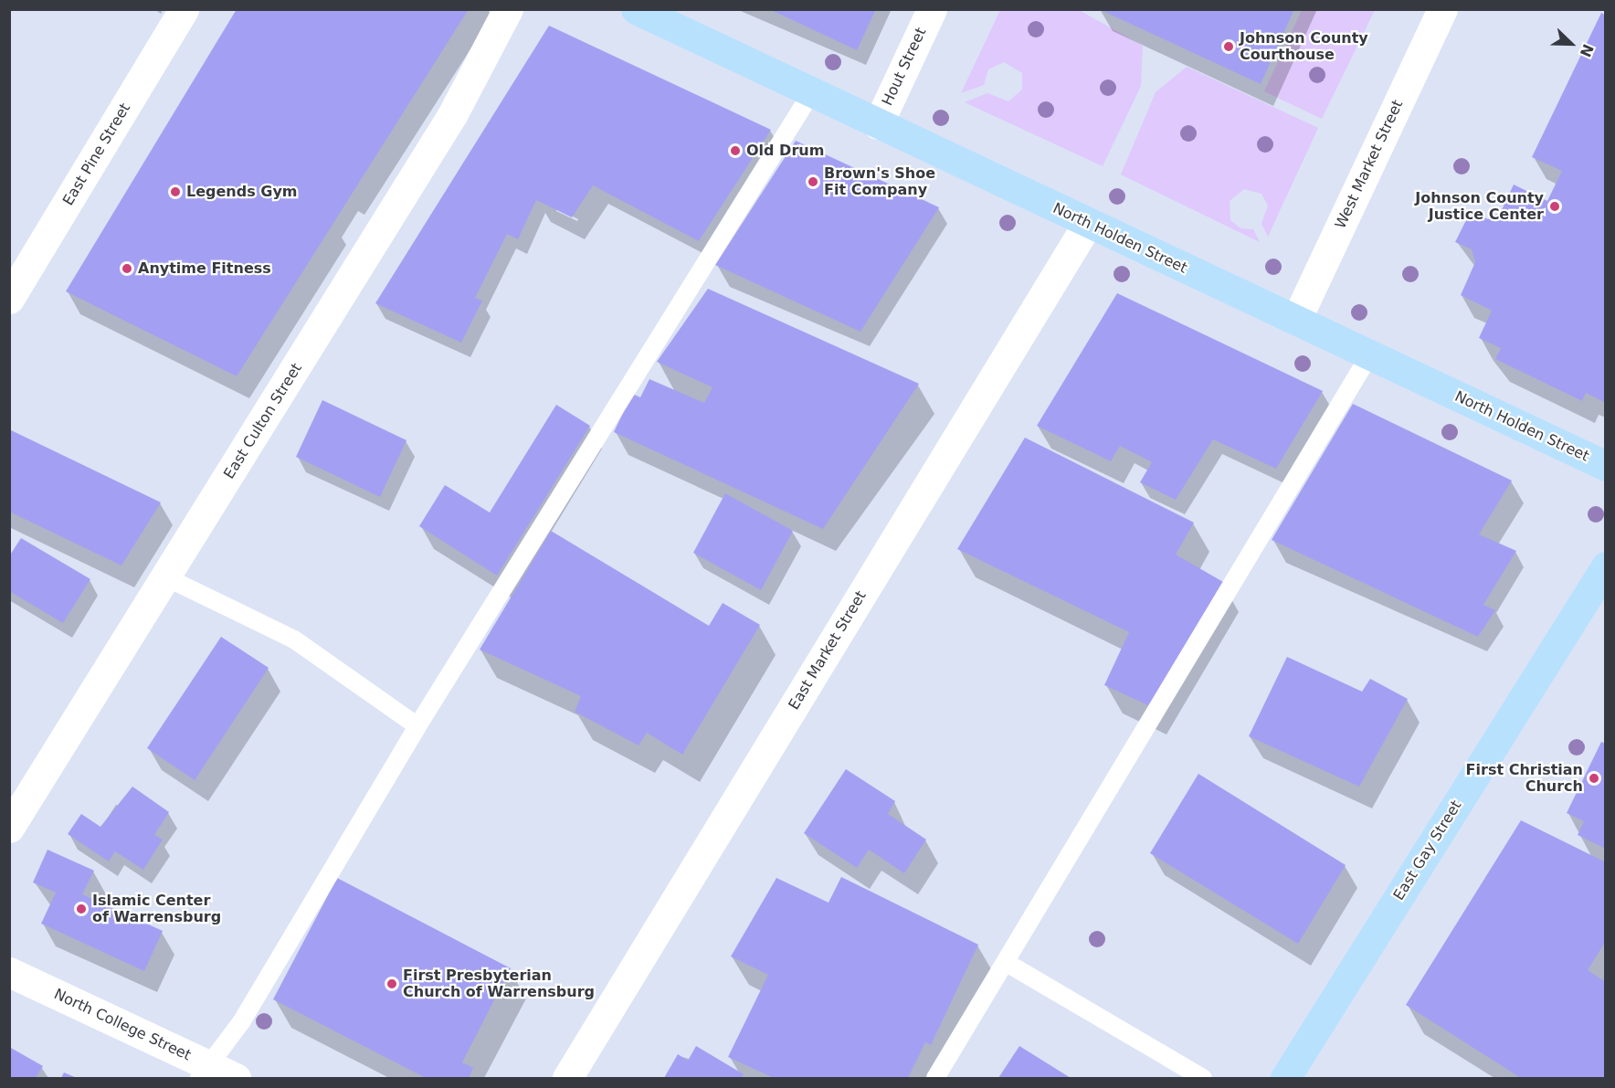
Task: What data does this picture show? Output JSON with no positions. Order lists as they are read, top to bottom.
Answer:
{
  "streets": {
    "main road": ["North Holden Street", "East Gay Street"],
    "street": [
      "Hout Street",
      "East Pine Street",
      "West Market Street",
      "East Culton Street",
      "East Market Street",
      "North College Street"
    ]
  },
  "crossings": [
    ["Hout Street", "North Holden Street"],
    ["West Market Street", "North Holden Street"],
    ["North Holden Street", "East Market Street"]
  ],
  "places": [
    "Johnson County Courthouse",
    "Old Drum",
    "Brown's Shoe Fit Company",
    "Legends Gym",
    "Johnson County Justice Center",
    "Anytime Fitness",
    "First Christian Church",
    "Islamic Center of Warrensburg",
    "First Presbyterian Church of Warrensburg"
  ],
  "north": "bottom right"
}
